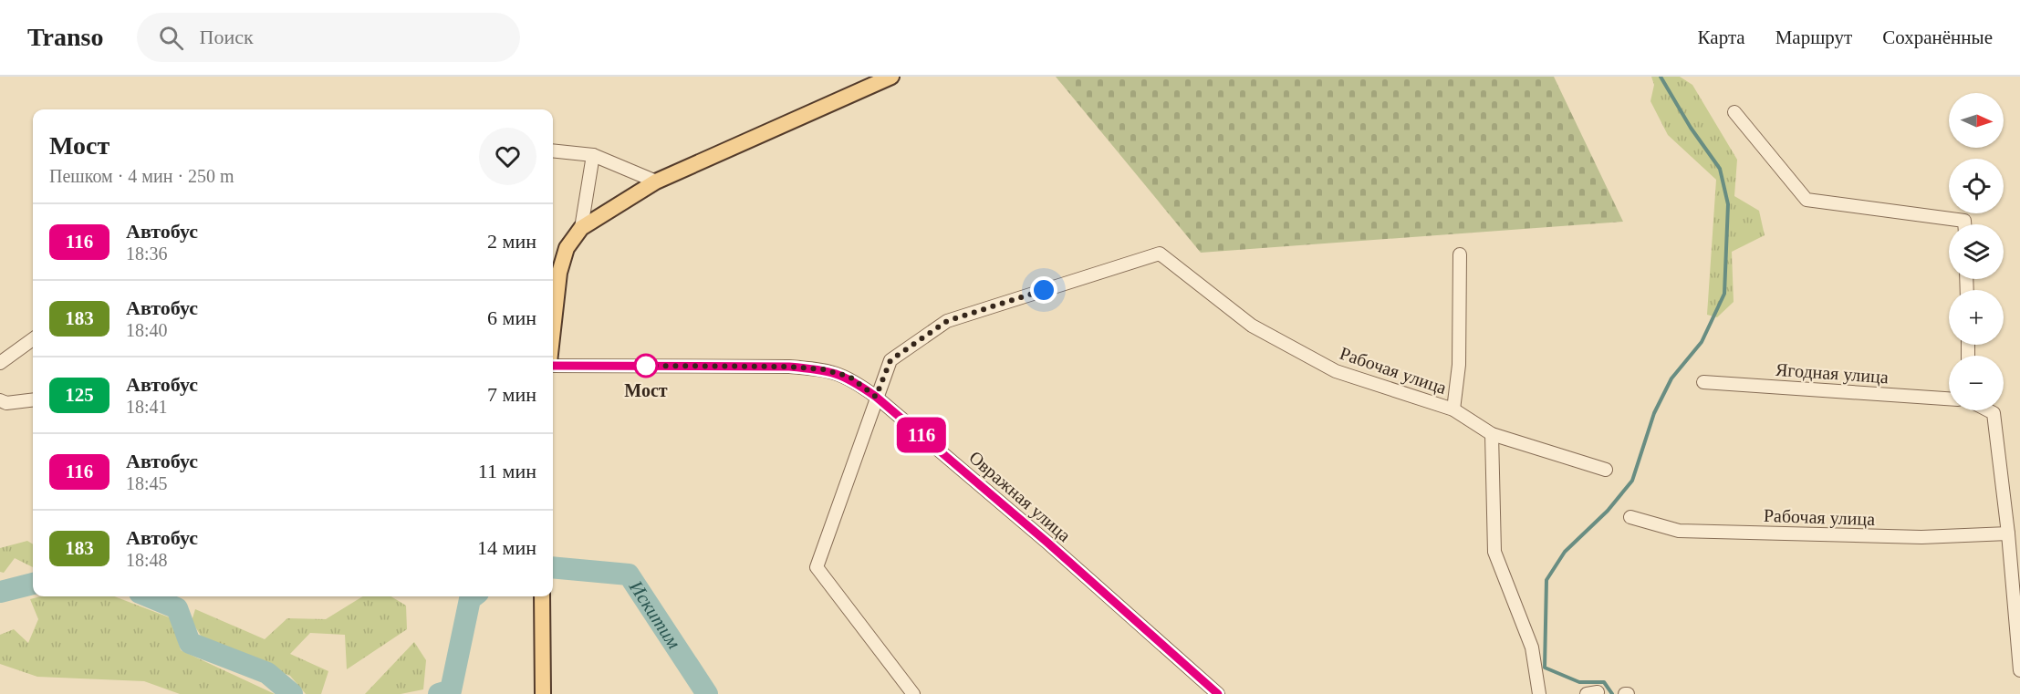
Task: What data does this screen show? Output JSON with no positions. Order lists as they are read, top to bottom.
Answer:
{
  "streets": {
    "street": ["Рабочая улица", "Ягодная улица", "Овражная улица"]
  },
  "crossings": [
    ["Рабочая улица", "Овражная улица"]
  ],
  "water": ["Искитим"],
  "places": ["Мост"],
  "lines": ["bus line 116"],
  "north": "right",
  "page": {
    "header": "Transo",
    "search": "Поиск",
    "nav": ["Карта", "Маршрут", "Сохранённые"],
    "on_map": "116",
    "map_buttons": ["+", "−"],
    "heading": ["Мост", "Пешком · 4 мин · 250 m"],
    "list": [
      {
        "mark": "116",
        "name": "Автобус",
        "note": "18:36",
        "value": "2 мин"
      },
      {
        "mark": "183",
        "name": "Автобус",
        "note": "18:40",
        "value": "6 мин"
      },
      {
        "mark": "125",
        "name": "Автобус",
        "note": "18:41",
        "value": "7 мин"
      },
      {
        "mark": "116",
        "name": "Автобус",
        "note": "18:45",
        "value": "11 мин"
      },
      {
        "mark": "183",
        "name": "Автобус",
        "note": "18:48",
        "value": "14 мин"
      }
    ]
  }
}
